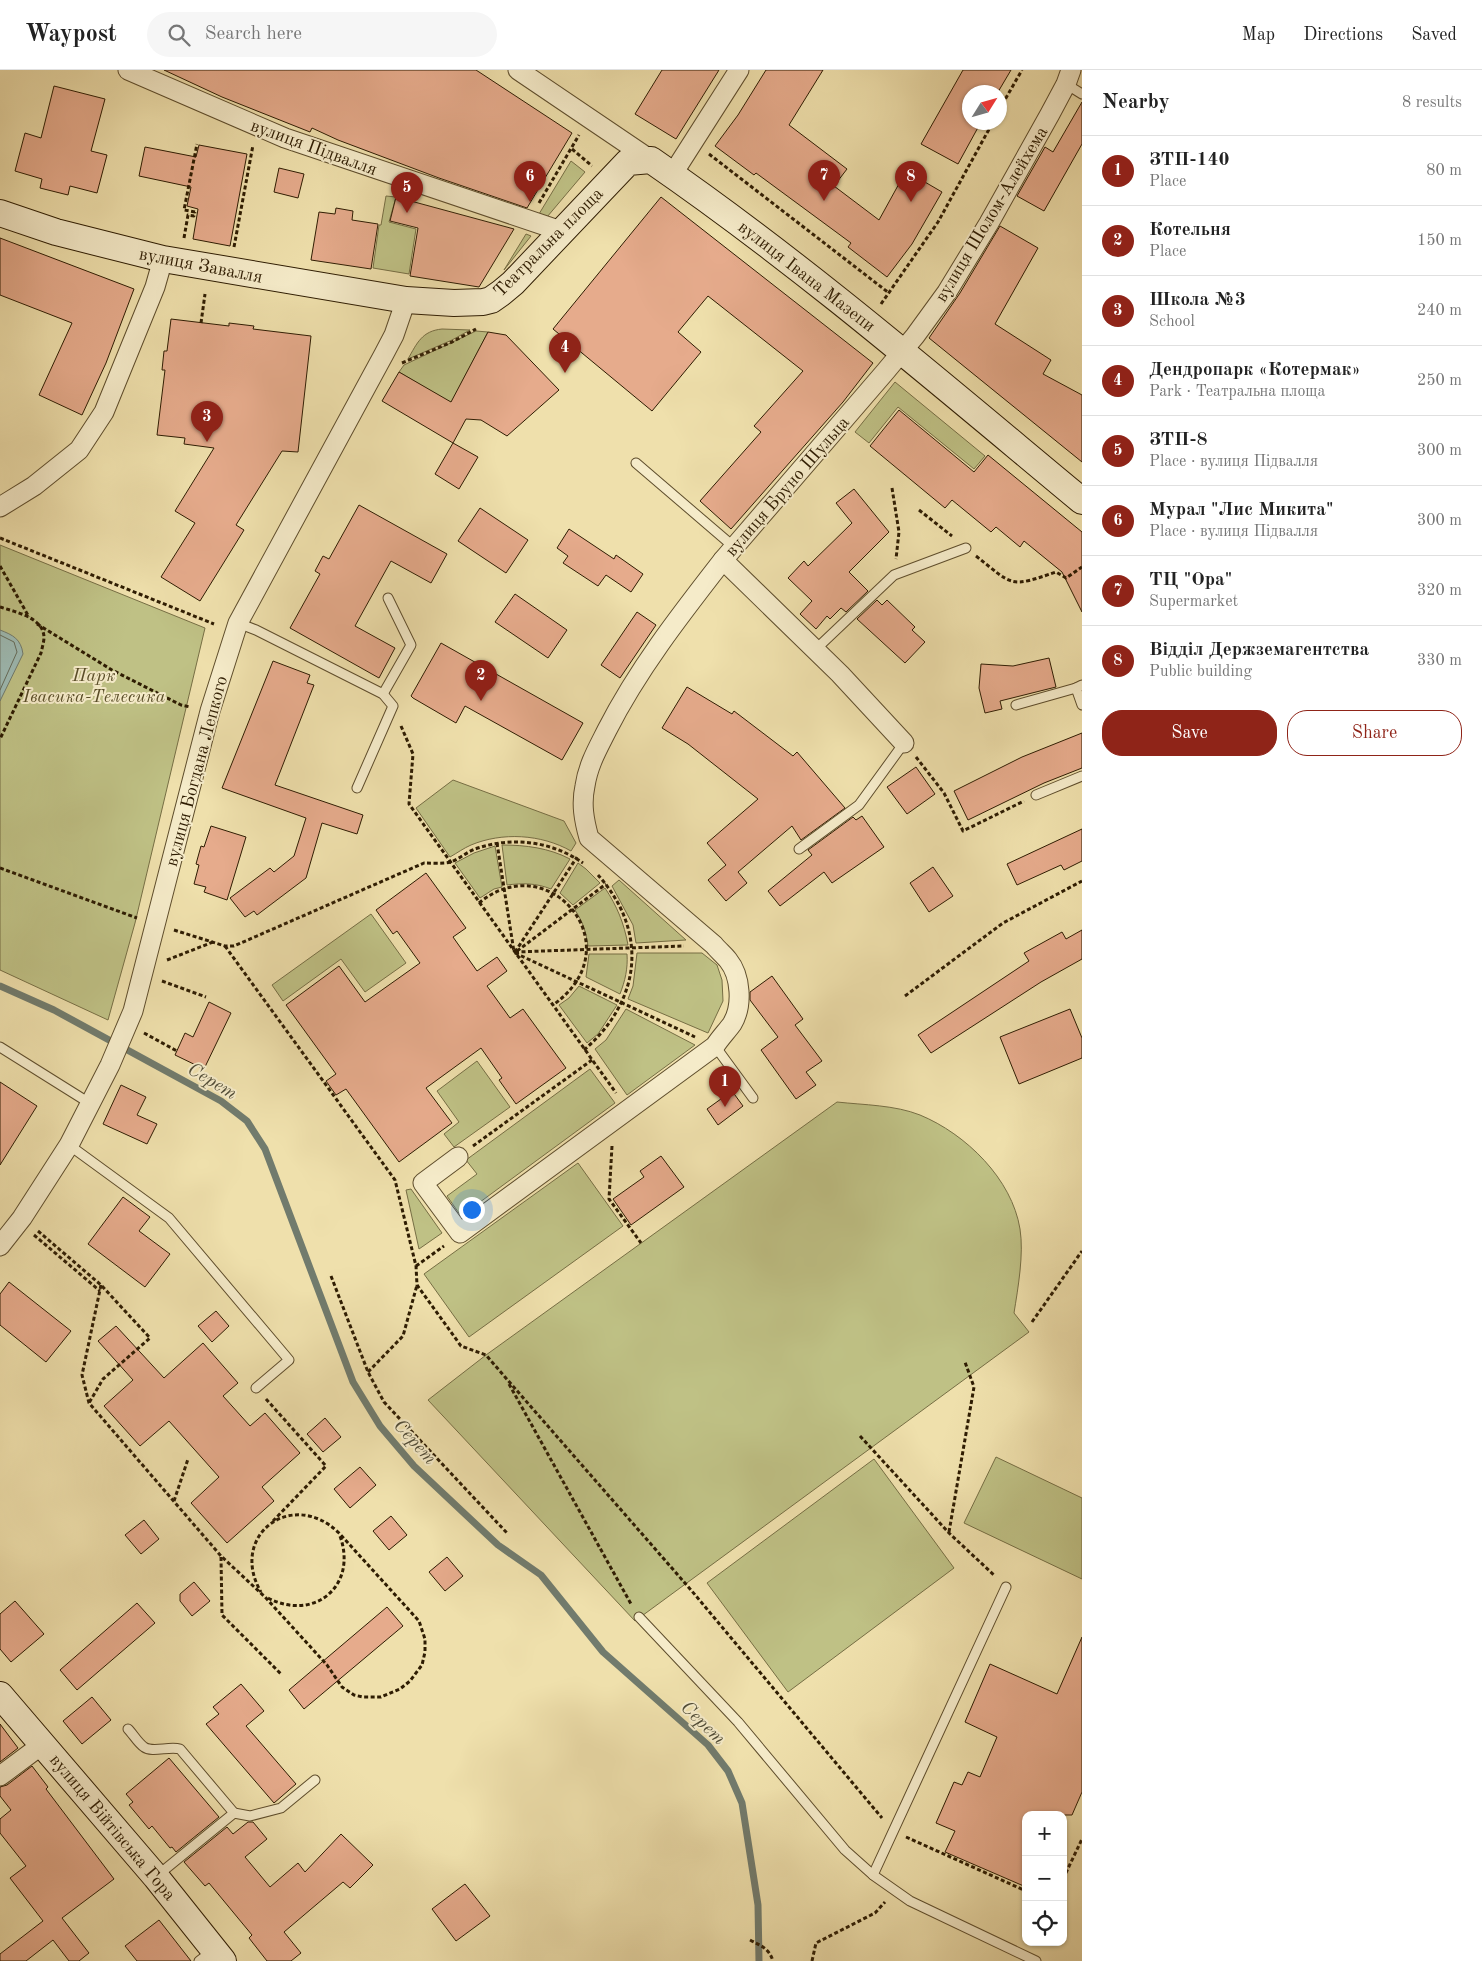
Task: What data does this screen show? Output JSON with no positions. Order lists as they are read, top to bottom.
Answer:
{
  "streets": {
    "main road": [
      "Театральна площа",
      "вулиця Завалля",
      "вулиця Івана Мазепи",
      "вулиця Війтівська Гора"
    ],
    "street": [
      "вулиця Підвалля",
      "вулиця Шолом-Алейхема",
      "вулиця Бруно Шульца",
      "вулиця Богдана Лепкого"
    ]
  },
  "crossings": [
    ["вулиця Підвалля", "Театральна площа"],
    ["вулиця Шолом-Алейхема", "вулиця Івана Мазепи"],
    ["вулиця Шолом-Алейхема", "вулиця Бруно Шульца"],
    ["Театральна площа", "вулиця Завалля"],
    ["Театральна площа", "вулиця Івана Мазепи"],
    ["Театральна площа", "вулиця Богдана Лепкого"],
    ["вулиця Завалля", "вулиця Богдана Лепкого"],
    ["вулиця Івана Мазепи", "вулиця Бруно Шульца"]
  ],
  "water": ["Серет"],
  "parks": ["Парк Івасика-Телесика"],
  "north": "top right",
  "page": {
    "header": "Waypost",
    "search": "Search here",
    "nav": ["Map", "Directions", "Saved"],
    "heading": ["Nearby", "8 results"],
    "list": [
      {
        "mark": "1",
        "name": "ЗТП-140",
        "note": "Place",
        "value": "80 m"
      },
      {
        "mark": "2",
        "name": "Котельня",
        "note": "Place",
        "value": "150 m"
      },
      {
        "mark": "3",
        "name": "Школа №3",
        "note": "School",
        "value": "240 m"
      },
      {
        "mark": "4",
        "name": "Дендропарк «Котермак»",
        "note": "Park · Театральна площа",
        "value": "250 m"
      },
      {
        "mark": "5",
        "name": "ЗТП-8",
        "note": "Place · вулиця Підвалля",
        "value": "300 m"
      },
      {
        "mark": "6",
        "name": "Мурал \"Лис Микита\"",
        "note": "Place · вулиця Підвалля",
        "value": "300 m"
      },
      {
        "mark": "7",
        "name": "ТЦ \"Ора\"",
        "note": "Supermarket",
        "value": "320 m"
      },
      {
        "mark": "8",
        "name": "Відділ Держземагентства",
        "note": "Public building",
        "value": "330 m"
      }
    ],
    "pins": [
      "7",
      "6",
      "8",
      "5",
      "4",
      "3",
      "2",
      "1"
    ],
    "buttons": ["Save", "Share"],
    "map_buttons": ["+", "−"]
  }
}
